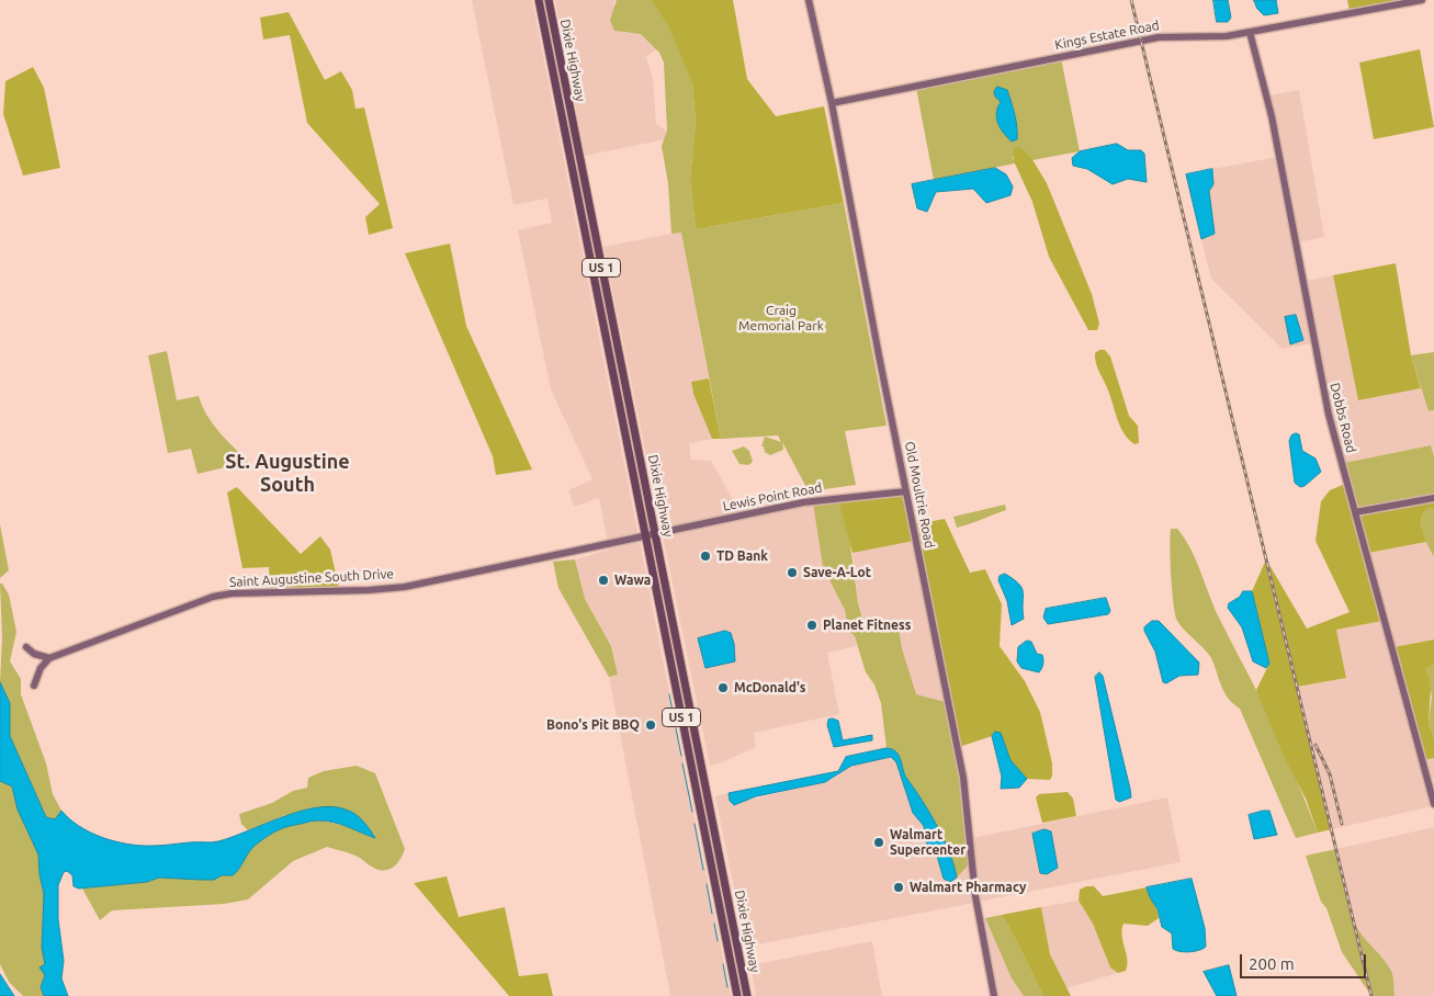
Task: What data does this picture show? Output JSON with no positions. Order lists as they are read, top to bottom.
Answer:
{
  "streets": {
    "main road": ["Dixie Highway", "US 1"],
    "street": [
      "Kings Estate Road",
      "Dobbs Road",
      "Old Moultrie Road",
      "Lewis Point Road",
      "Saint Augustine South Drive"
    ]
  },
  "crossings": [
    ["Kings Estate Road", "Dobbs Road"],
    ["Kings Estate Road", "Old Moultrie Road"],
    ["Dixie Highway", "US 1"],
    ["Dixie Highway", "Lewis Point Road"],
    ["Dixie Highway", "Saint Augustine South Drive"],
    ["Old Moultrie Road", "Lewis Point Road"],
    ["Lewis Point Road", "Saint Augustine South Drive"]
  ],
  "districts": ["St. Augustine South"],
  "parks": ["Craig Memorial Park"],
  "places": [
    "TD Bank",
    "Save-A-Lot",
    "Wawa",
    "Planet Fitness",
    "McDonald's",
    "Bono's Pit BBQ",
    "Walmart Supercenter",
    "Walmart Pharmacy"
  ],
  "scale_bar": "200 m"
}
